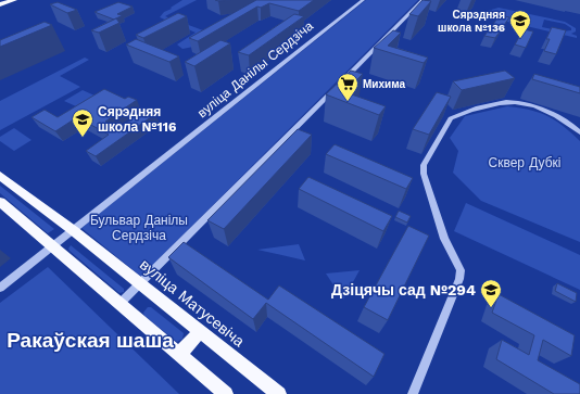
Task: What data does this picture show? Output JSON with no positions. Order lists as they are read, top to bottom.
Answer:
{
  "streets": {
    "main road": ["вуліца Матусевіча"],
    "street": ["вуліца Данілы Сердзіча"]
  },
  "crossings": [
    ["вуліца Данілы Сердзіча", "вуліца Матусевіча"]
  ],
  "districts": ["Ракаўская шаша"],
  "parks": ["Сквер Дубкі", "Бульвар Данілы Сердзіча"],
  "places": {
    "school or university": ["Сярэдняя школа №136", "Сярэдняя школа №116", "Дзіцячы сад №294"],
    "supermarket": ["Михима"]
  }
}
